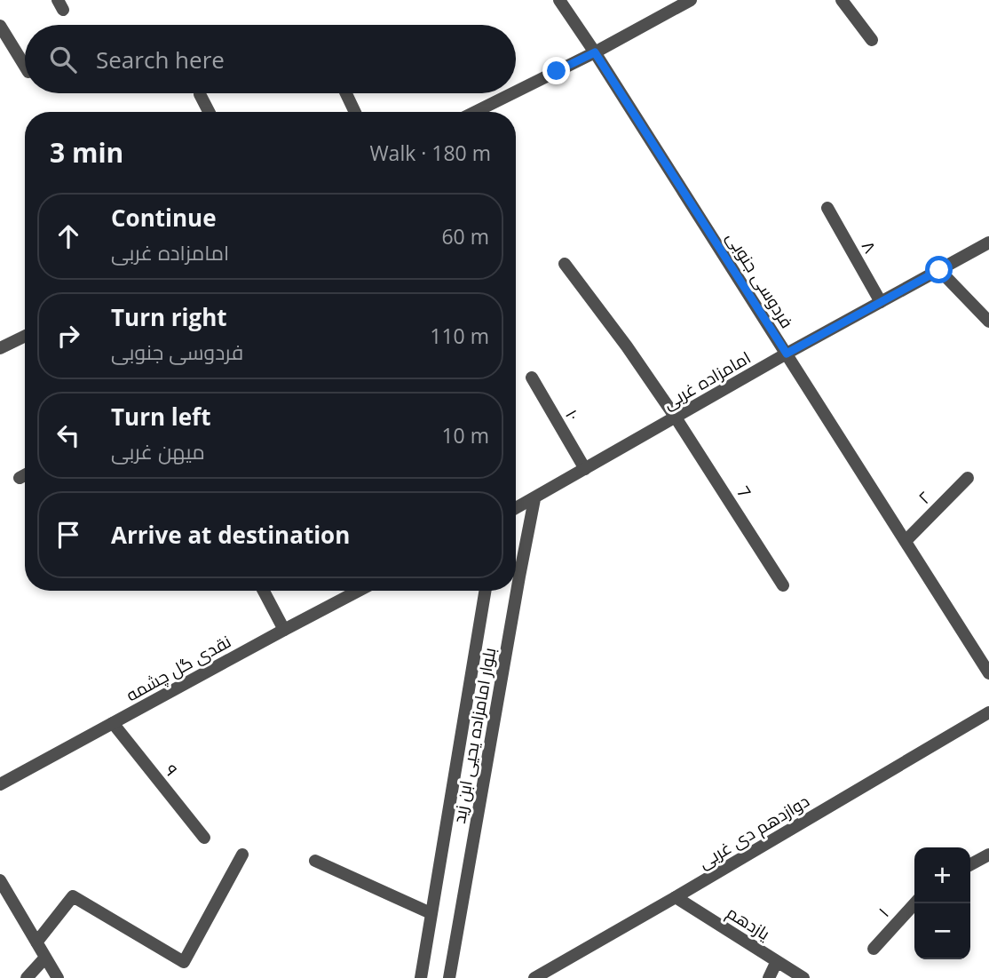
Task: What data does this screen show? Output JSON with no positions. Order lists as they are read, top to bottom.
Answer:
{
  "streets": {
    "street": [
      "۸",
      "فردوسی جنوبی",
      "امامزاده غربی",
      "۱۰",
      "7",
      "۲",
      "نقدی گل چشمه",
      "بلوار امامزاده یحیی ابن زید",
      "۹",
      "دوازدهم دی غربی",
      "۱",
      "یازدهم"
    ]
  },
  "crossings": [
    ["۸", "امامزاده غربی"],
    ["فردوسی جنوبی", "امامزاده غربی"],
    ["فردوسی جنوبی", "۲"],
    ["امامزاده غربی", "۱۰"],
    ["امامزاده غربی", "7"],
    ["امامزاده غربی", "بلوار امامزاده یحیی ابن زید"],
    ["نقدی گل چشمه", "۹"],
    ["دوازدهم دی غربی", "یازدهم"]
  ],
  "page": {
    "search": "Search here",
    "heading": ["3 min", "Walk · 180 m"],
    "list": [
      ["Continue", "امامزاده غربی", "60 m"],
      ["Turn right", "فردوسی جنوبی", "110 m"],
      ["Turn left", "میهن غربی", "10 m"],
      "Arrive at destination"
    ],
    "map_buttons": ["+", "−"]
  }
}
